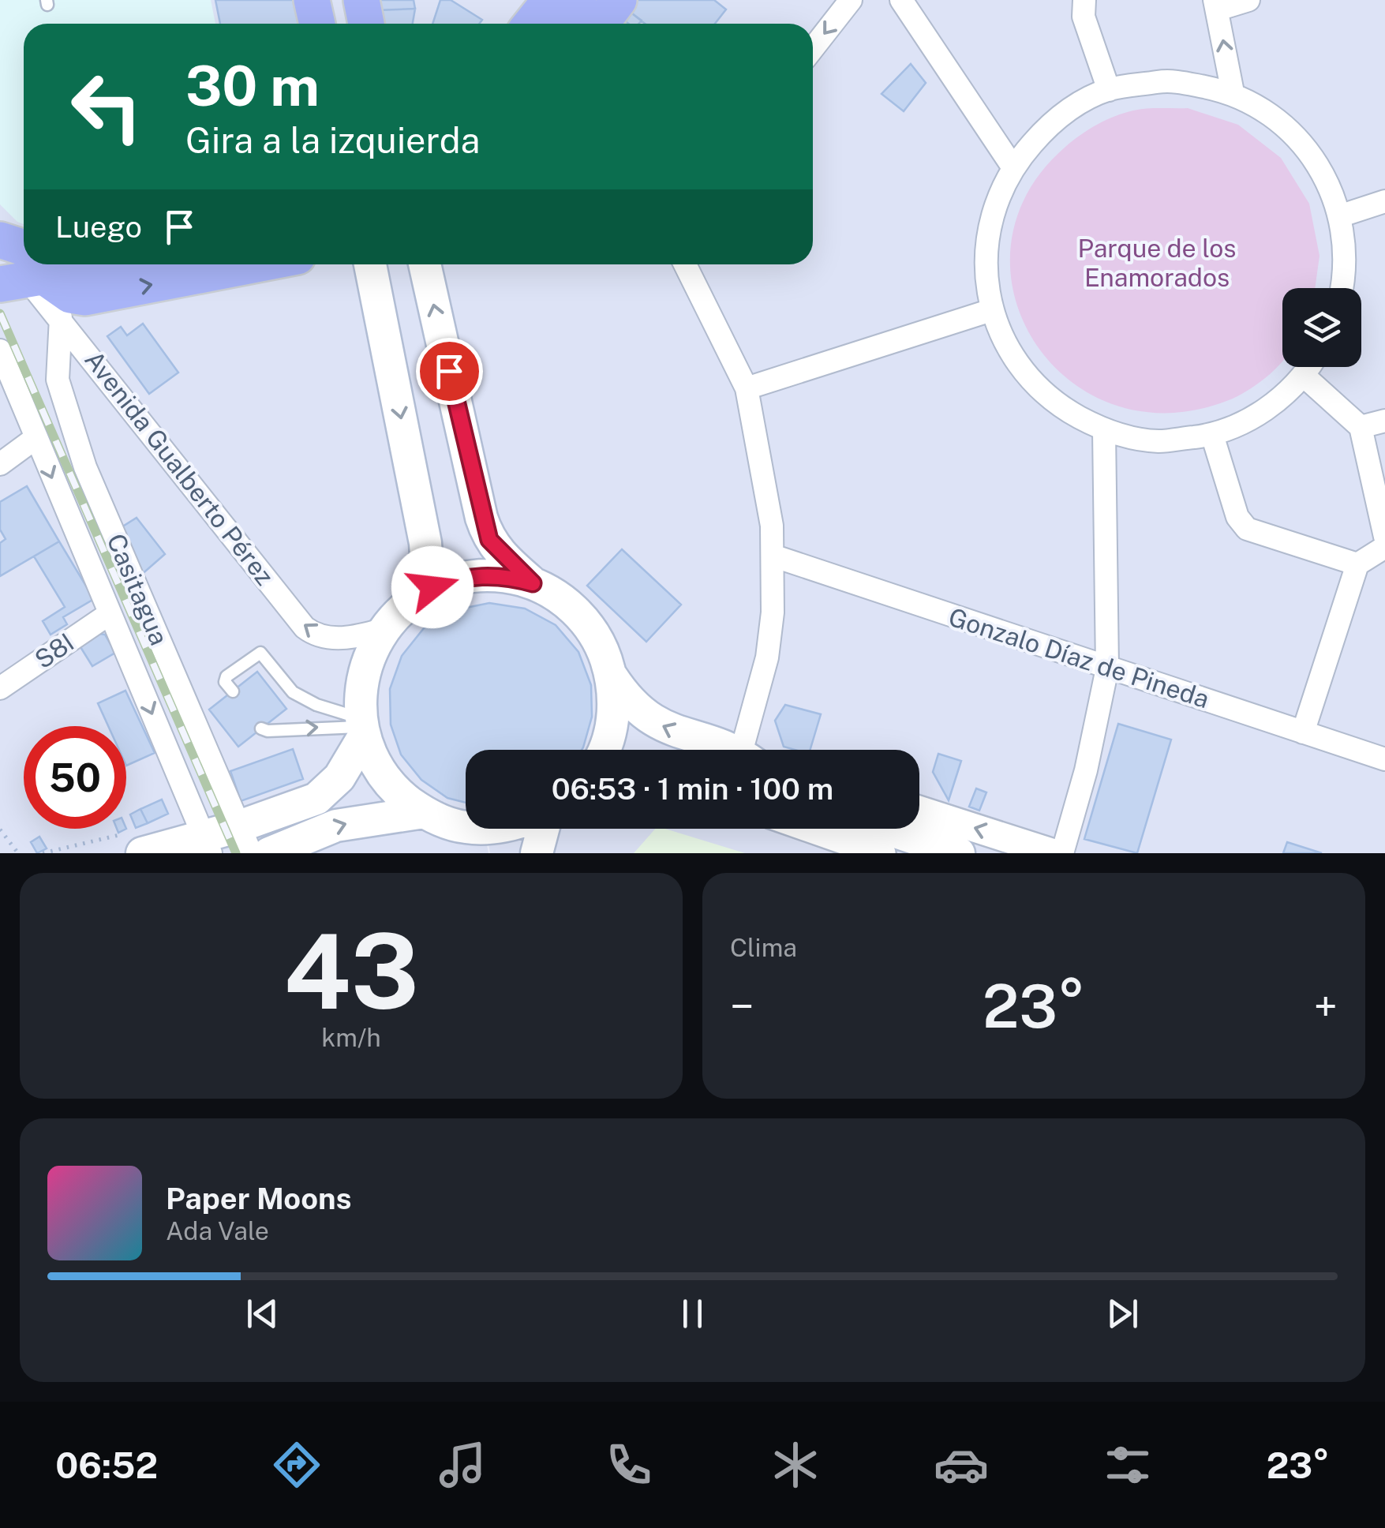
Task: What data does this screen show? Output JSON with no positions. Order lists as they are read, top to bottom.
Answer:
{
  "streets": {
    "main road": ["Avenida Gualberto Pérez"],
    "street": ["Casitagua", "S8I", "Gonzalo Díaz de Pineda"]
  },
  "crossings": [
    ["Avenida Gualberto Pérez", "Casitagua"],
    ["Casitagua", "S8I"]
  ],
  "one_way": ["Avenida Gualberto Pérez"],
  "parks": ["Parque de los Enamorados"],
  "page": {
    "turn": ["30 m", "Gira a la izquierda"],
    "then": "Luego",
    "limit": "50",
    "trip": "06:53 · 1 min · 100 m",
    "tile": [
      ["43", "km/h"],
      "Clima"
    ],
    "heat": ["−", "23°", "+"],
    "song": ["Paper Moons", "Ada Vale"],
    "tabs": ["06:52", "23°"]
  }
}
